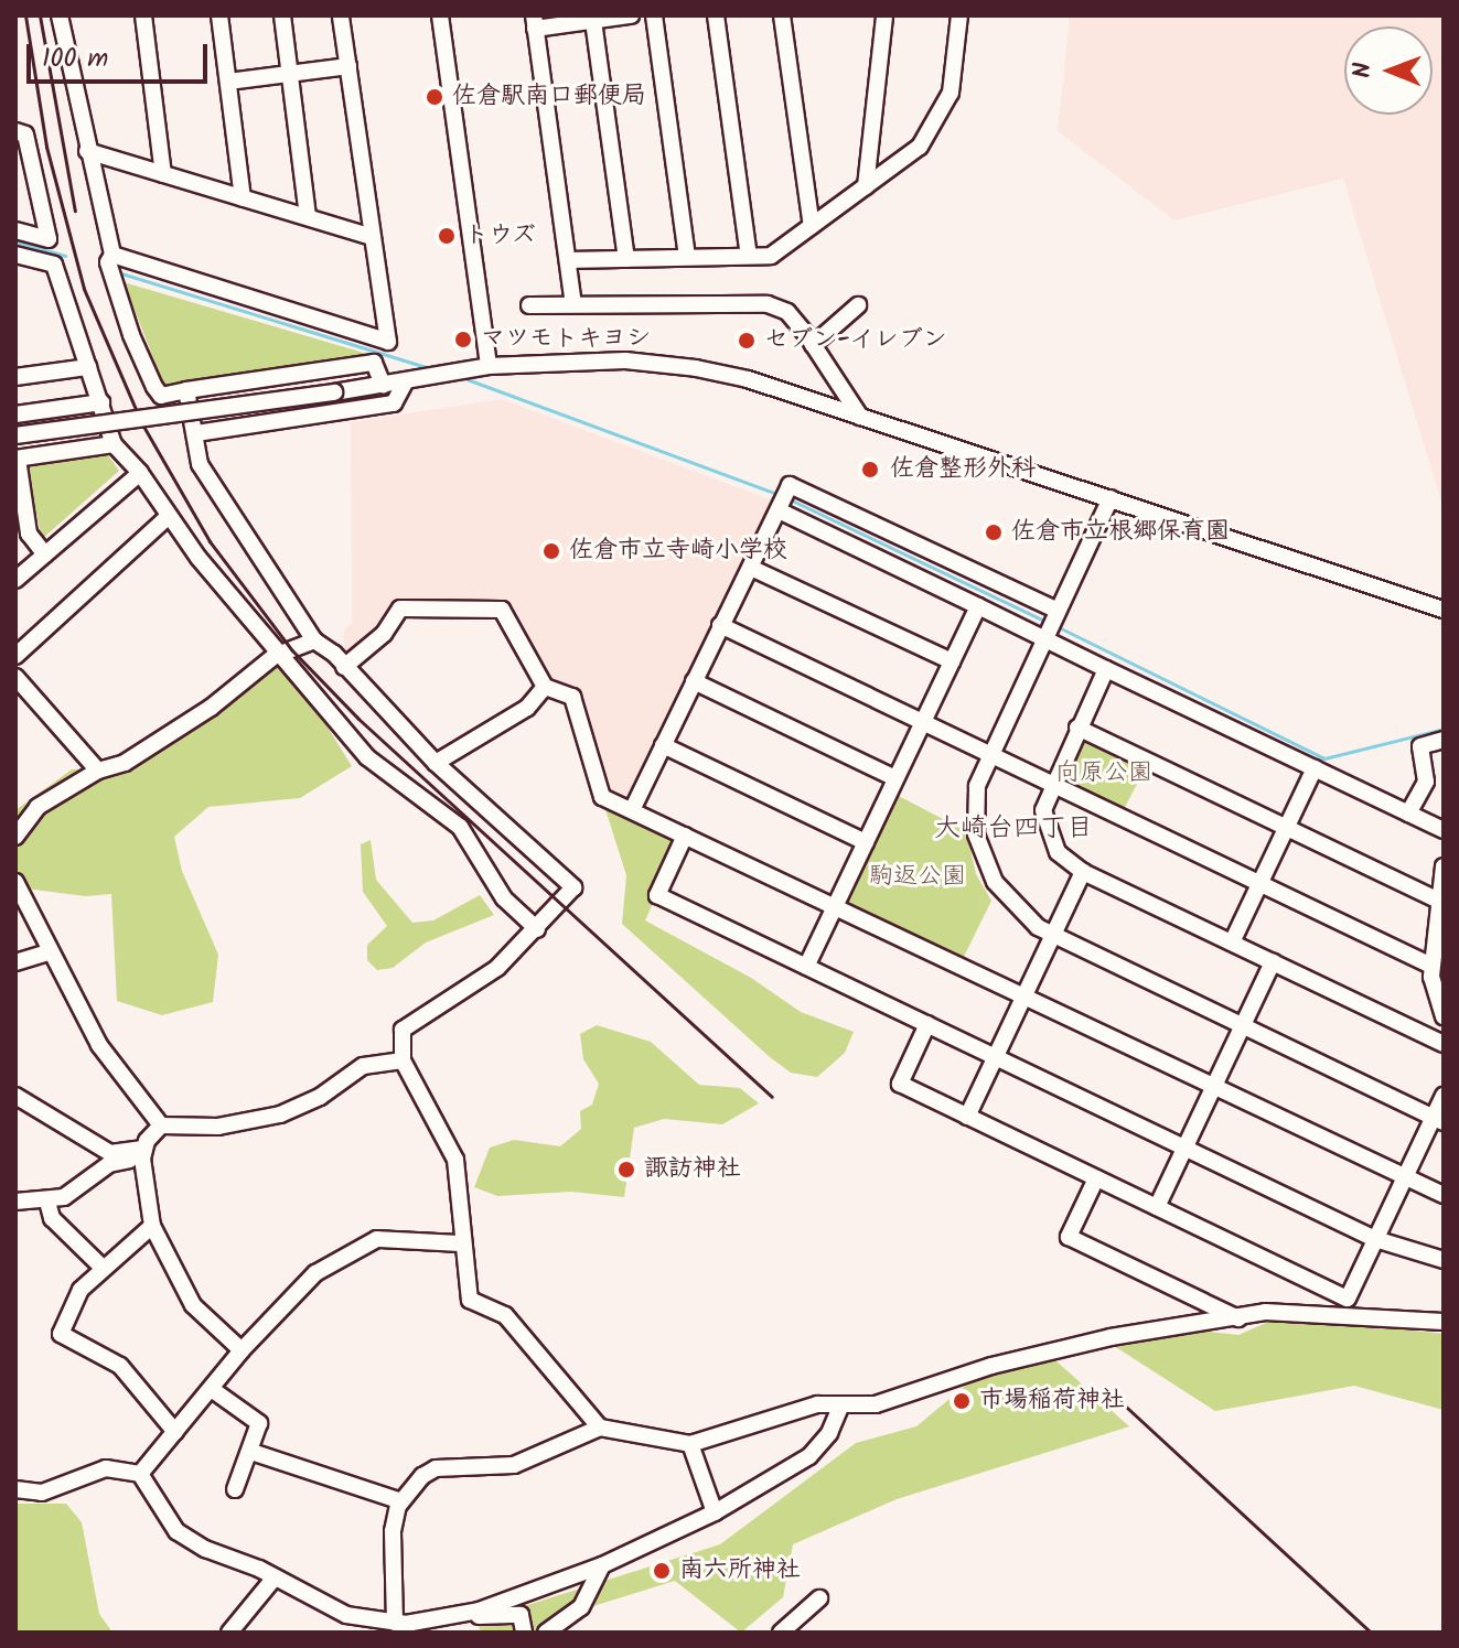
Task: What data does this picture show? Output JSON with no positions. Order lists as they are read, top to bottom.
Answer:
{
  "districts": ["大崎台四丁目"],
  "parks": ["向原公園", "駒返公園"],
  "places": [
    "佐倉駅南口郵便局",
    "トウズ",
    "マツモトキヨシ",
    "セブン-イレブン",
    "佐倉整形外科",
    "佐倉市立根郷保育園",
    "佐倉市立寺崎小学校",
    "諏訪神社",
    "市場稲荷神社",
    "南六所神社"
  ],
  "scale_bar": "100 m",
  "north": "left"
}
